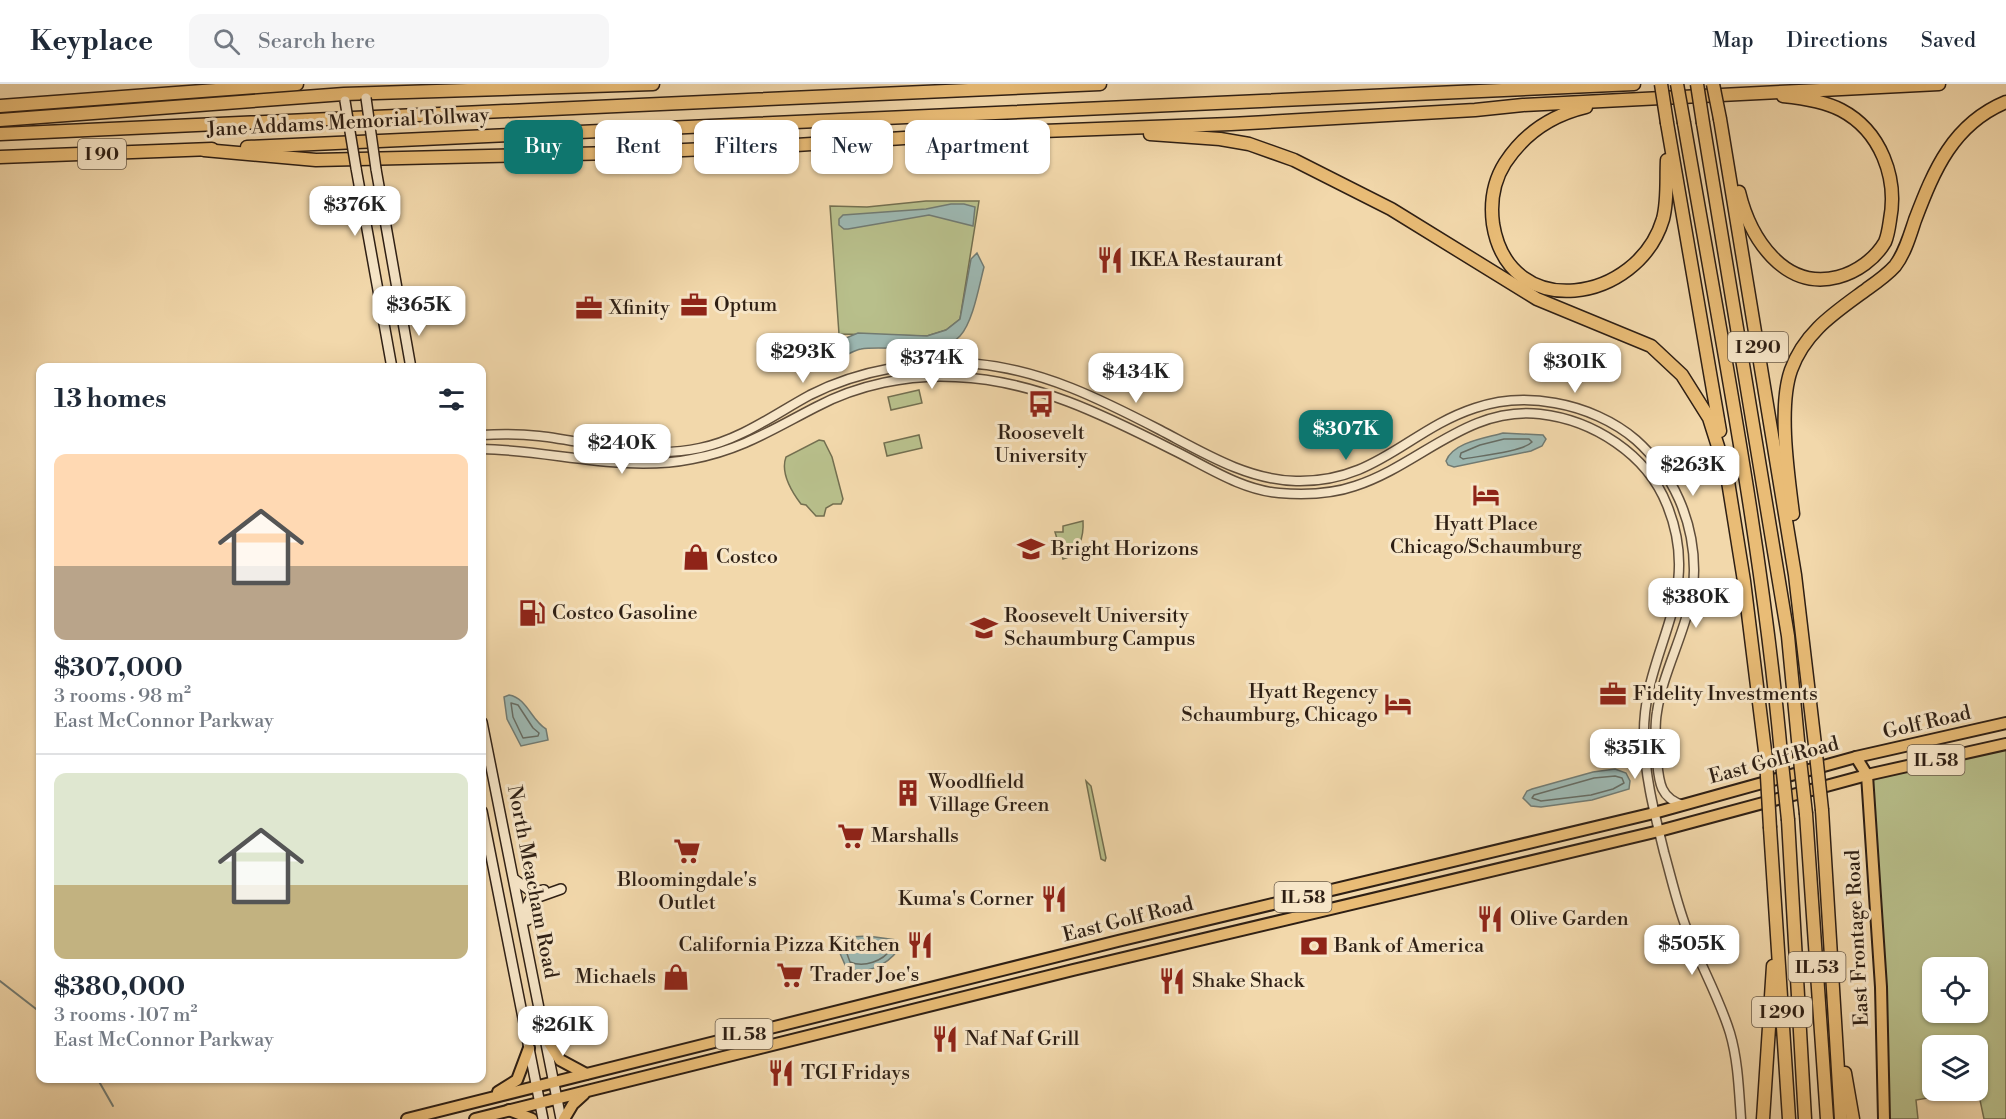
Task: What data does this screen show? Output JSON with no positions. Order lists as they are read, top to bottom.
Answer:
{
  "streets": {
    "highway": [
      "Jane Addams Memorial Tollway",
      "I 90",
      "I 290",
      "IL 53"
    ],
    "main road": [
      "Golf Road",
      "IL 58",
      "East Golf Road",
      "North Meacham Road",
      "East Frontage Road"
    ]
  },
  "crossings": [
    ["Golf Road", "East Golf Road"],
    ["Golf Road", "East Frontage Road"],
    ["East Golf Road", "North Meacham Road"],
    ["East Golf Road", "East Frontage Road"]
  ],
  "places": {
    "restaurant": [
      "IKEA Restaurant",
      "Kuma's Corner",
      "Olive Garden",
      "California Pizza Kitchen",
      "Shake Shack",
      "Naf Naf Grill",
      "TGI Fridays"
    ],
    "office": ["Optum", "Xfinity", "Fidelity Investments"],
    "bus stop": ["Roosevelt University"],
    "hotel": ["Hyatt Place Chicago/Schaumburg", "Hyatt Regency Schaumburg, Chicago"],
    "school or university": ["Bright Horizons", "Roosevelt University Schaumburg Campus"],
    "shop": ["Costco", "Michaels"],
    "fuel station": ["Costco Gasoline"],
    "building": ["Woodlfield Village Green"],
    "supermarket": ["Marshalls", "Bloomingdale's Outlet", "Trader Joe's"],
    "bank": ["Bank of America"]
  },
  "page": {
    "header": "Keyplace",
    "search": "Search here",
    "nav": ["Map", "Directions", "Saved"],
    "chip": [
      "Buy",
      "Rent",
      "Filters",
      "New",
      "Apartment"
    ],
    "price": [
      "$376K",
      "$365K",
      "$293K",
      "$374K",
      "$301K",
      "$434K",
      "$307K",
      "$240K",
      "$263K",
      "$380K",
      "$351K",
      "$505K",
      "$261K"
    ],
    "heading": "13 homes",
    "list": [
      {
        "name": "$307,000",
        "note": "3 rooms · 98 m² · East McConnor Parkway"
      },
      {
        "name": "$380,000",
        "note": "3 rooms · 107 m² · East McConnor Parkway"
      }
    ]
  }
}
